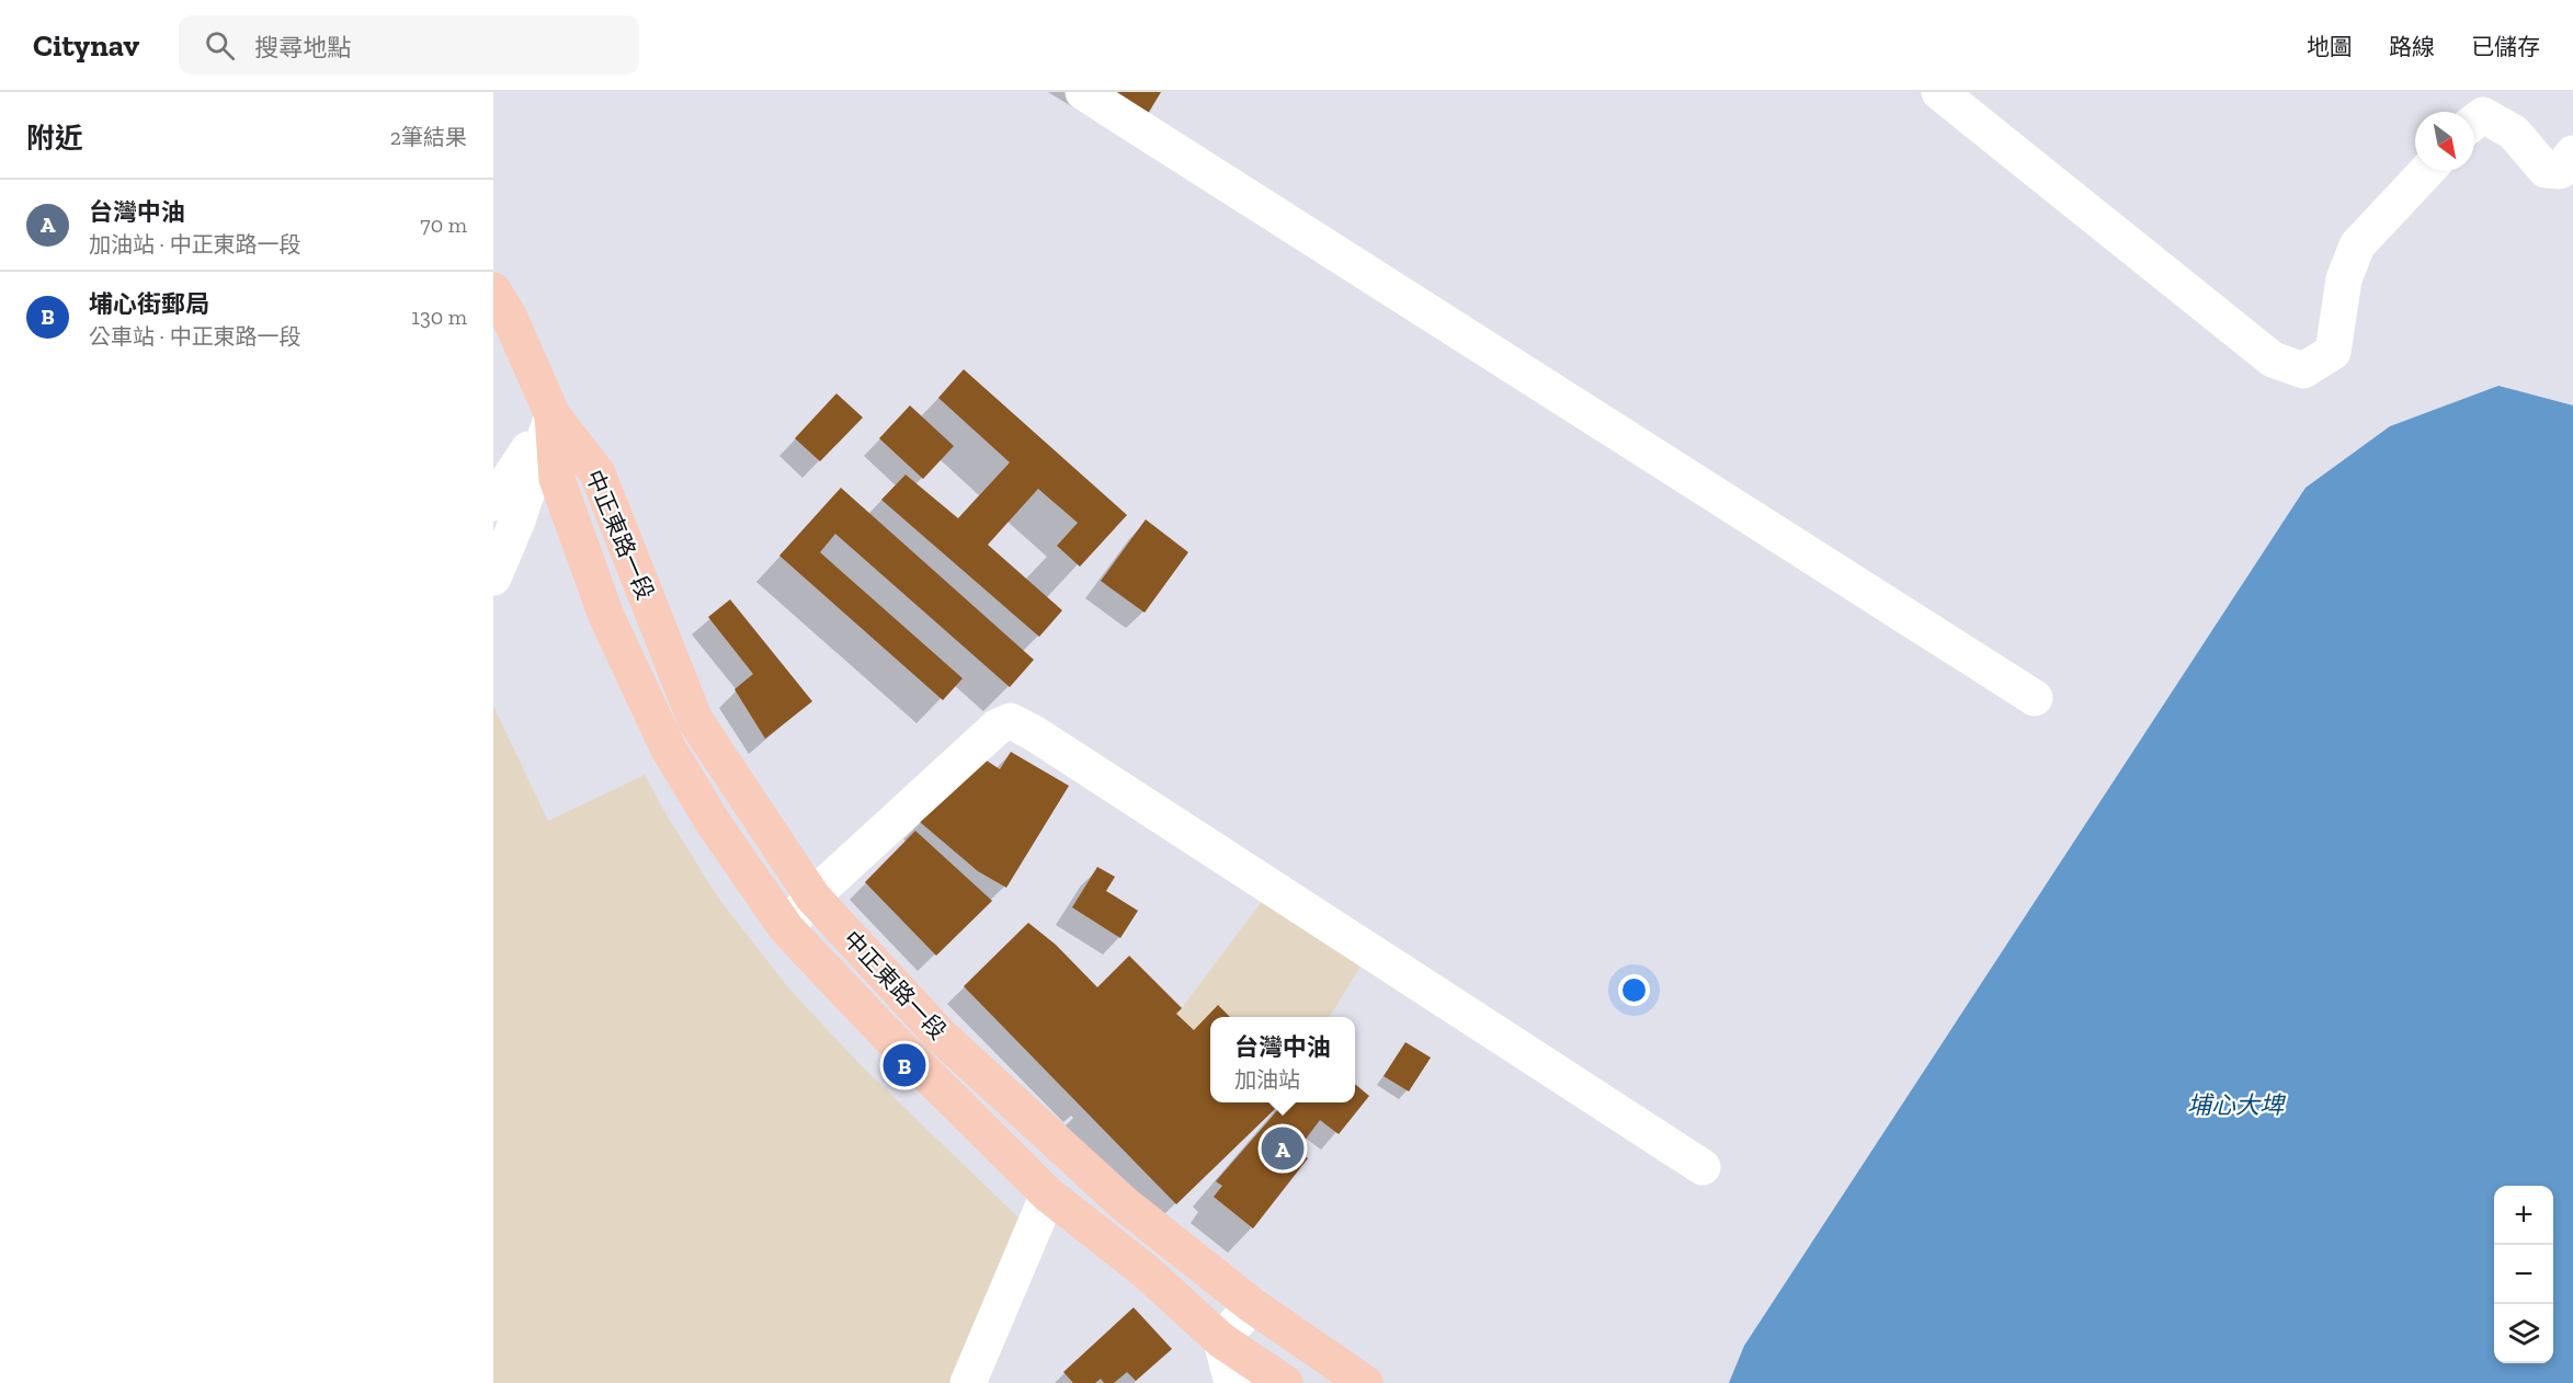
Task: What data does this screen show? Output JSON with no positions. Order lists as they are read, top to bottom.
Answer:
{
  "streets": {
    "main road": ["中正東路一段"]
  },
  "water": ["埔心大埤"],
  "north": "bottom right",
  "page": {
    "header": "Citynav",
    "search": "搜尋地點",
    "nav": ["地圖", "路線", "已儲存"],
    "heading": ["附近", "2筆結果"],
    "list": [
      {
        "mark": "A",
        "name": "台灣中油",
        "note": "加油站 · 中正東路一段",
        "value": "70 m"
      },
      {
        "mark": "B",
        "name": "埔心街郵局",
        "note": "公車站 · 中正東路一段",
        "value": "130 m"
      }
    ],
    "popup": ["台灣中油", "加油站"],
    "pins": ["B", "A"],
    "map_buttons": ["+", "−"]
  }
}
